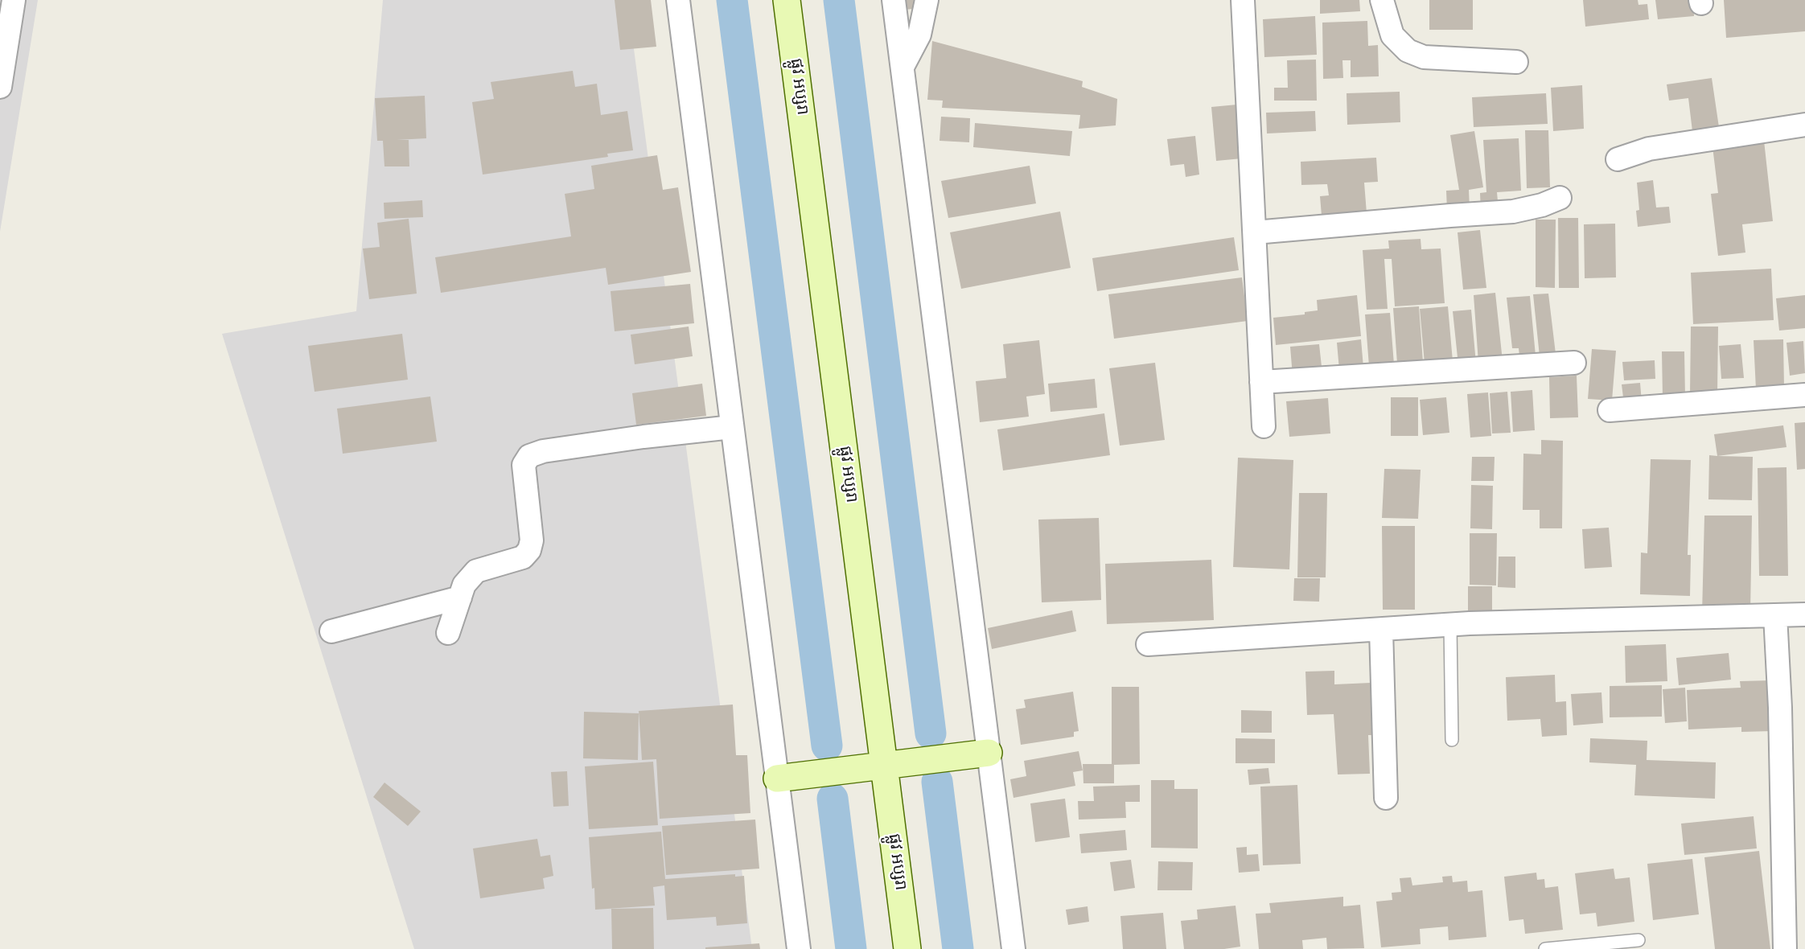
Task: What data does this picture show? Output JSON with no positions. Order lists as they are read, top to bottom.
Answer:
{
  "streets": {
    "main road": ["ផ្លូវ អប្សរា"]
  }
}
